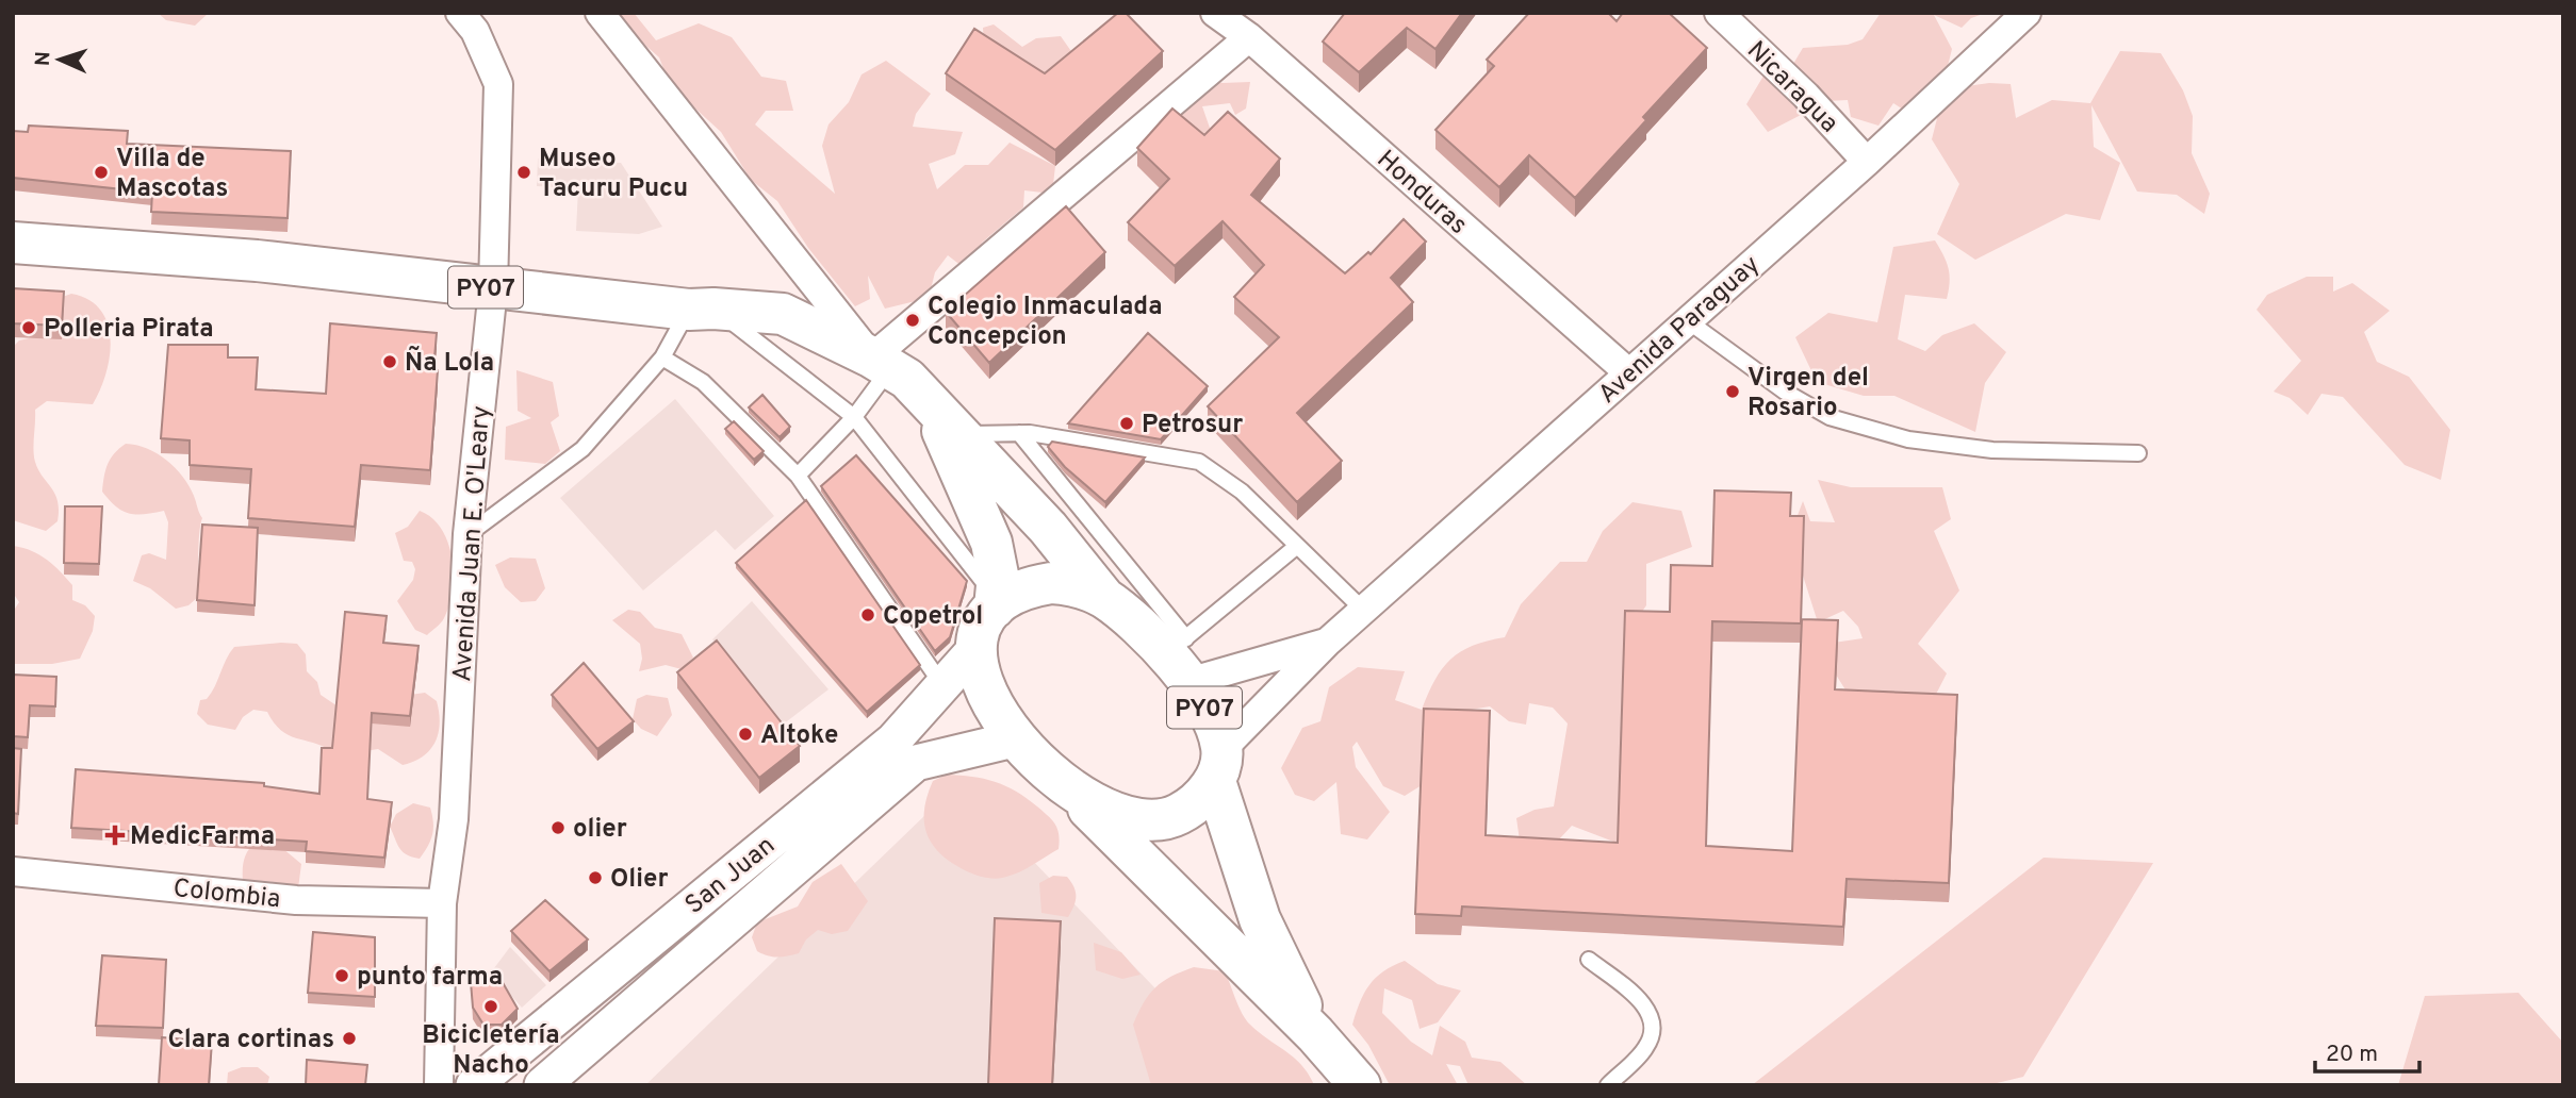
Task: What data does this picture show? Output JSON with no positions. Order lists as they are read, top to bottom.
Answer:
{
  "streets": {
    "highway": ["PY07"],
    "street": [
      "Nicaragua",
      "Honduras",
      "Avenida Paraguay",
      "Avenida Juan E. O'Leary",
      "San Juan",
      "Colombia"
    ]
  },
  "crossings": [
    ["Nicaragua", "Avenida Paraguay"],
    ["Honduras", "Avenida Paraguay"],
    ["PY07", "Avenida Paraguay"],
    ["PY07", "Avenida Juan E. O'Leary"],
    ["PY07", "San Juan"],
    ["Avenida Paraguay", "San Juan"],
    ["Avenida Juan E. O'Leary", "Colombia"]
  ],
  "places": {
    "other": [
      "Villa de Mascotas",
      "Museo Tacuru Pucu",
      "Colegio Inmaculada Concepcion",
      "Polleria Pirata",
      "Ña Lola",
      "Virgen del Rosario",
      "Petrosur",
      "Copetrol",
      "Altoke",
      "olier",
      "Olier",
      "punto farma",
      "Bicicletería Nacho",
      "Clara cortinas"
    ],
    "health": ["MedicFarma"]
  },
  "scale_bar": "20 m",
  "north": "left"
}
